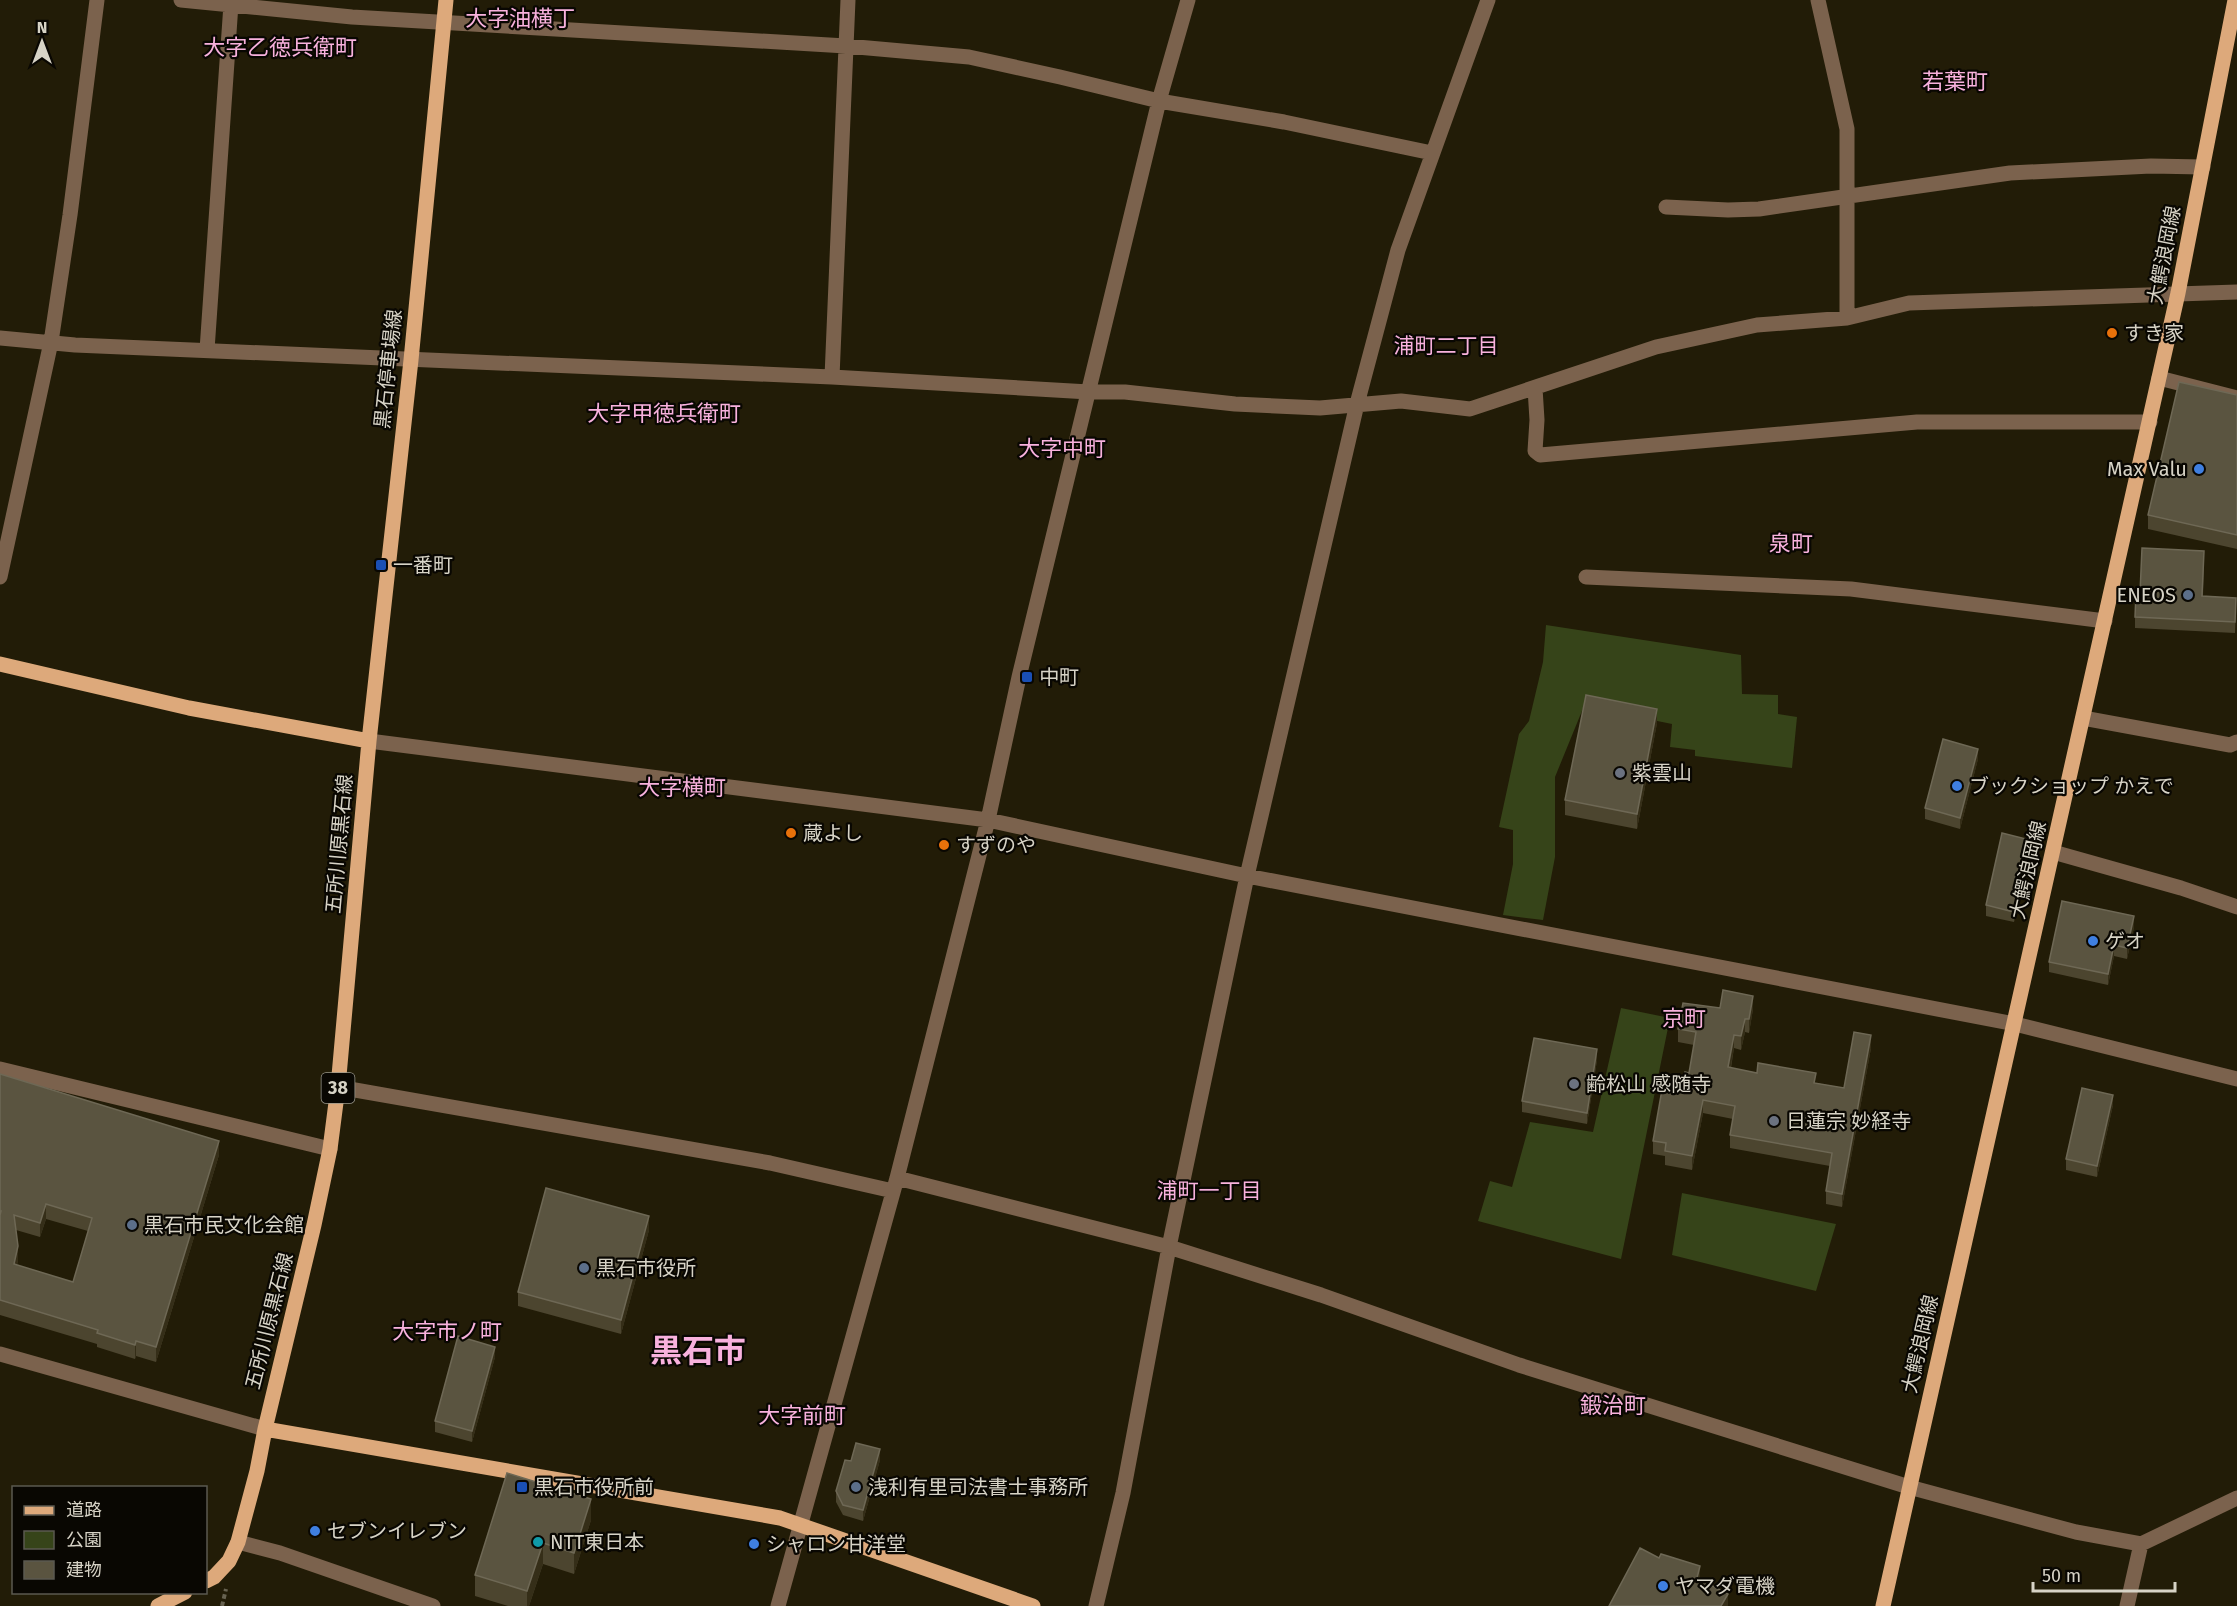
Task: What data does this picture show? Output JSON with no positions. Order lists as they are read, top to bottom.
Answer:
{
  "streets": {
    "main road": [
      "大鰐浪岡線",
      "黒石停車場線",
      "五所川原黒石線",
      "38"
    ]
  },
  "crossings": [
    ["黒石停車場線", "五所川原黒石線"]
  ],
  "districts": [
    "大字油横丁",
    "大字乙徳兵衛町",
    "若葉町",
    "浦町二丁目",
    "大字甲徳兵衛町",
    "大字中町",
    "泉町",
    "大字横町",
    "京町",
    "浦町一丁目",
    "大字市ノ町",
    "黒石市",
    "鍛治町",
    "大字前町"
  ],
  "places": {
    "other": [
      "すき家",
      "Max Valu",
      "ENEOS",
      "紫雲山",
      "ブックショップ かえで",
      "蔵よし",
      "すずのや",
      "ゲオ",
      "齢松山 感随寺",
      "日蓮宗 妙経寺",
      "黒石市民文化会館",
      "黒石市役所",
      "浅利有里司法書士事務所",
      "セブンイレブン",
      "NTT東日本",
      "シャロン甘洋堂",
      "ヤマダ電機"
    ],
    "transit": ["一番町", "中町", "黒石市役所前"]
  },
  "legend": ["道路", "公園", "建物"],
  "scale_bar": "50 m",
  "north": "top"
}
